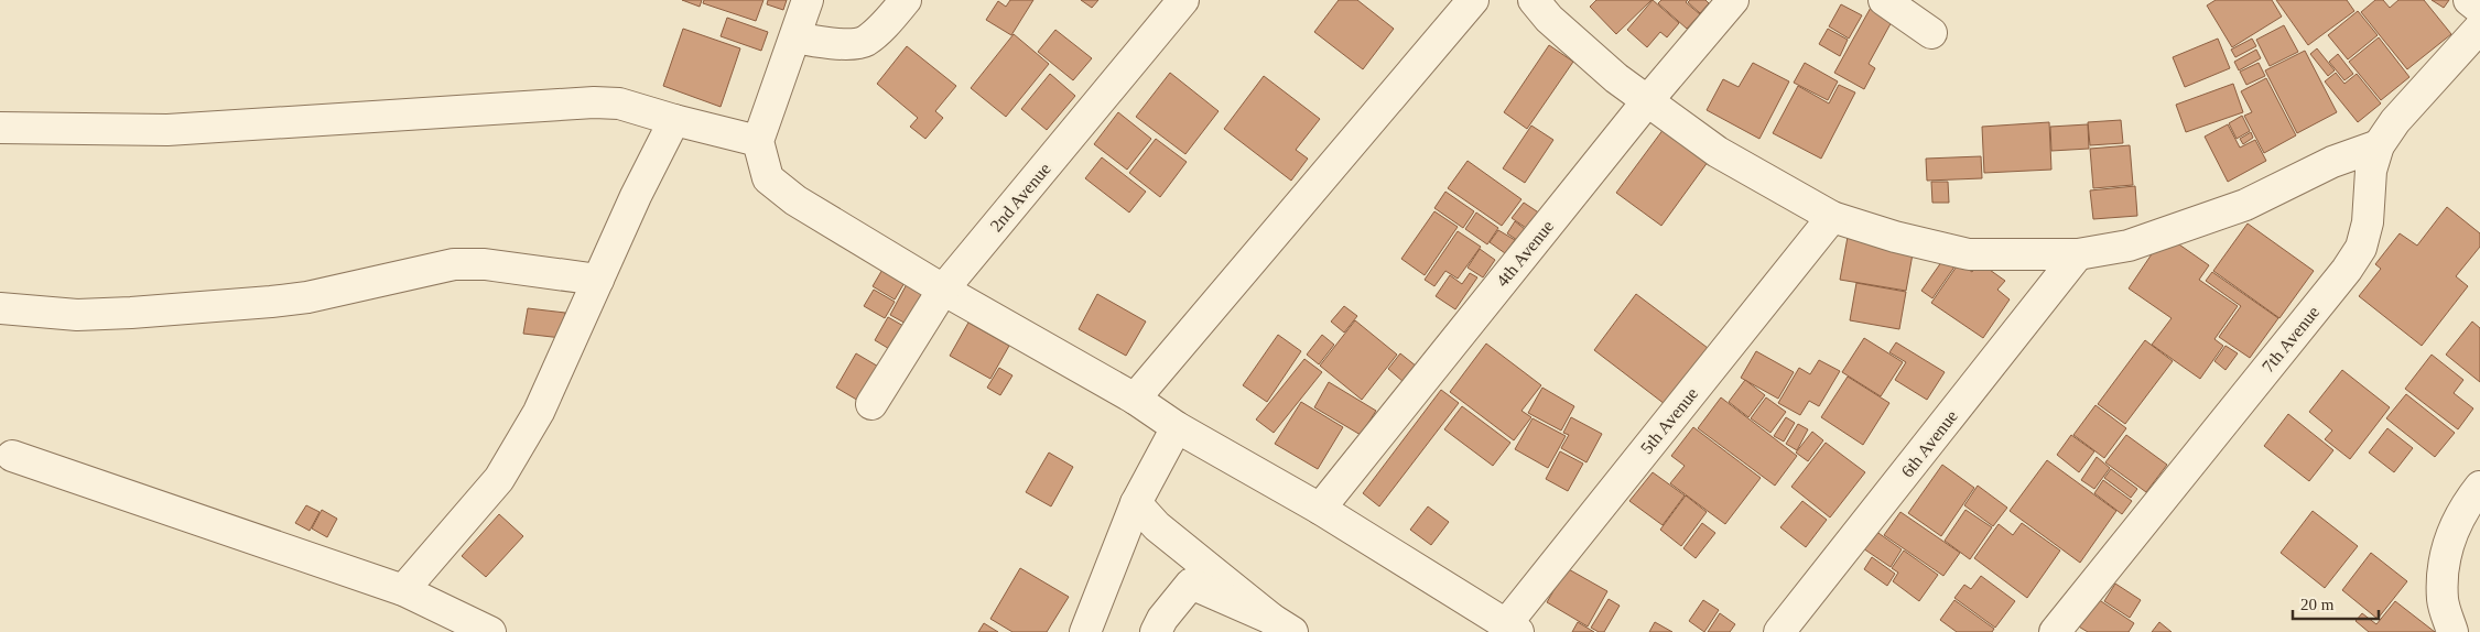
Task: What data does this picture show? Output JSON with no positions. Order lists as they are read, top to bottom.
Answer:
{
  "streets": {
    "street": [
      "2nd Avenue",
      "4th Avenue",
      "7th Avenue",
      "5th Avenue",
      "6th Avenue"
    ]
  },
  "scale_bar": "20 m"
}
